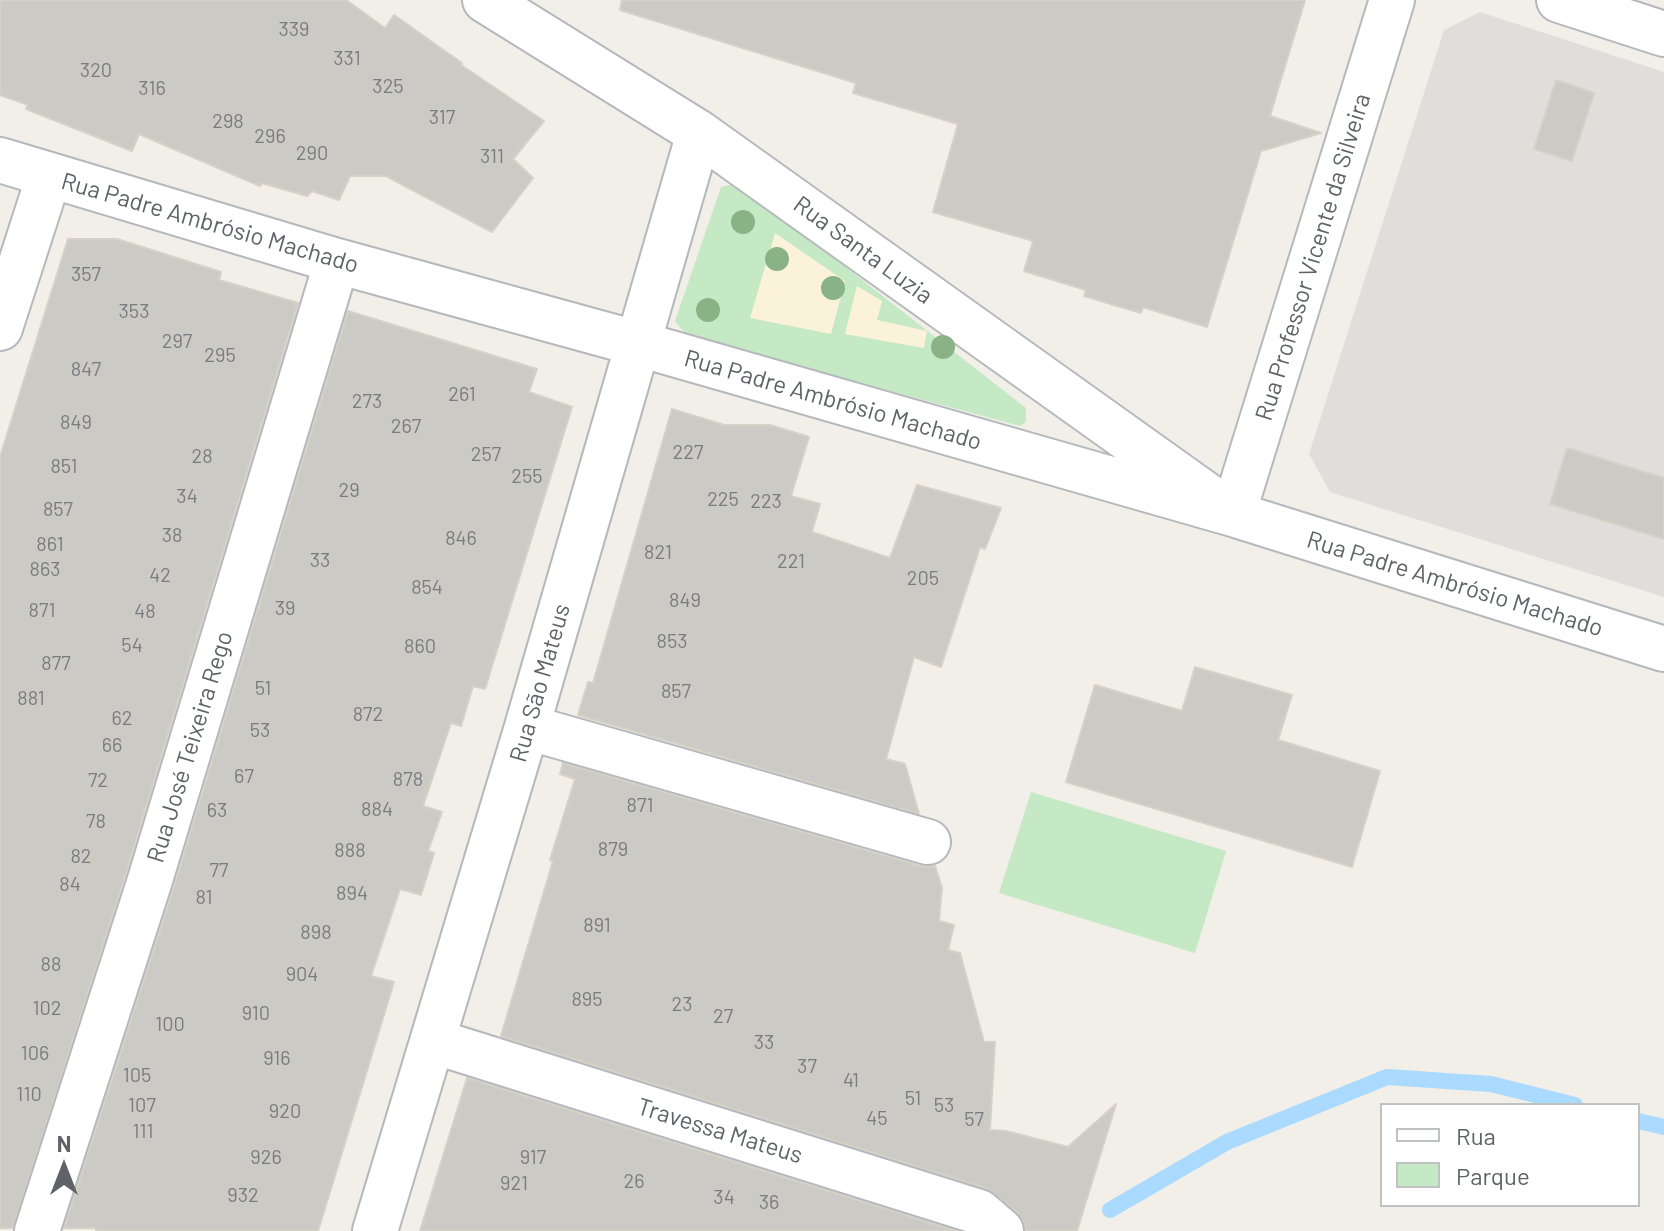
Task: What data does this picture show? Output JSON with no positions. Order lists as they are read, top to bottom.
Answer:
{
  "streets": {
    "street": [
      "Rua Padre Ambrósio Machado",
      "Rua Santa Luzia",
      "Rua Professor Vicente da Silveira",
      "Rua São Mateus",
      "Rua José Teixeira Rego",
      "Travessa Mateus"
    ]
  },
  "crossings": [
    ["Rua Padre Ambrósio Machado", "Rua Santa Luzia"],
    ["Rua Padre Ambrósio Machado", "Rua Professor Vicente da Silveira"],
    ["Rua Padre Ambrósio Machado", "Rua São Mateus"],
    ["Rua Padre Ambrósio Machado", "Rua José Teixeira Rego"],
    ["Rua Santa Luzia", "Rua Professor Vicente da Silveira"],
    ["Rua Santa Luzia", "Rua São Mateus"],
    ["Rua São Mateus", "Travessa Mateus"]
  ],
  "house_numbers": [
    "339",
    "331",
    "320",
    "325",
    "316",
    "317",
    "298",
    "296",
    "290",
    "311",
    "357",
    "353",
    "297",
    "295",
    "847",
    "261",
    "273",
    "849",
    "267",
    "227",
    "257",
    "28",
    "851",
    "255",
    "29",
    "34",
    "225",
    "223",
    "857",
    "38",
    "846",
    "861",
    "821",
    "33",
    "221",
    "863",
    "42",
    "205",
    "854",
    "849",
    "39",
    "871",
    "48",
    "853",
    "54",
    "860",
    "877",
    "51",
    "857",
    "881",
    "872",
    "62",
    "53",
    "66",
    "67",
    "878",
    "72",
    "871",
    "884",
    "63",
    "78",
    "879",
    "888",
    "82",
    "77",
    "84",
    "894",
    "81",
    "891",
    "898",
    "88",
    "904",
    "895",
    "23",
    "102",
    "910",
    "27",
    "100",
    "33",
    "106",
    "916",
    "37",
    "105",
    "41",
    "110",
    "51",
    "107",
    "53",
    "920",
    "45",
    "57",
    "111",
    "926",
    "917",
    "26",
    "921",
    "932",
    "34",
    "36"
  ],
  "legend": ["Rua", "Parque"],
  "north": "top"
}
